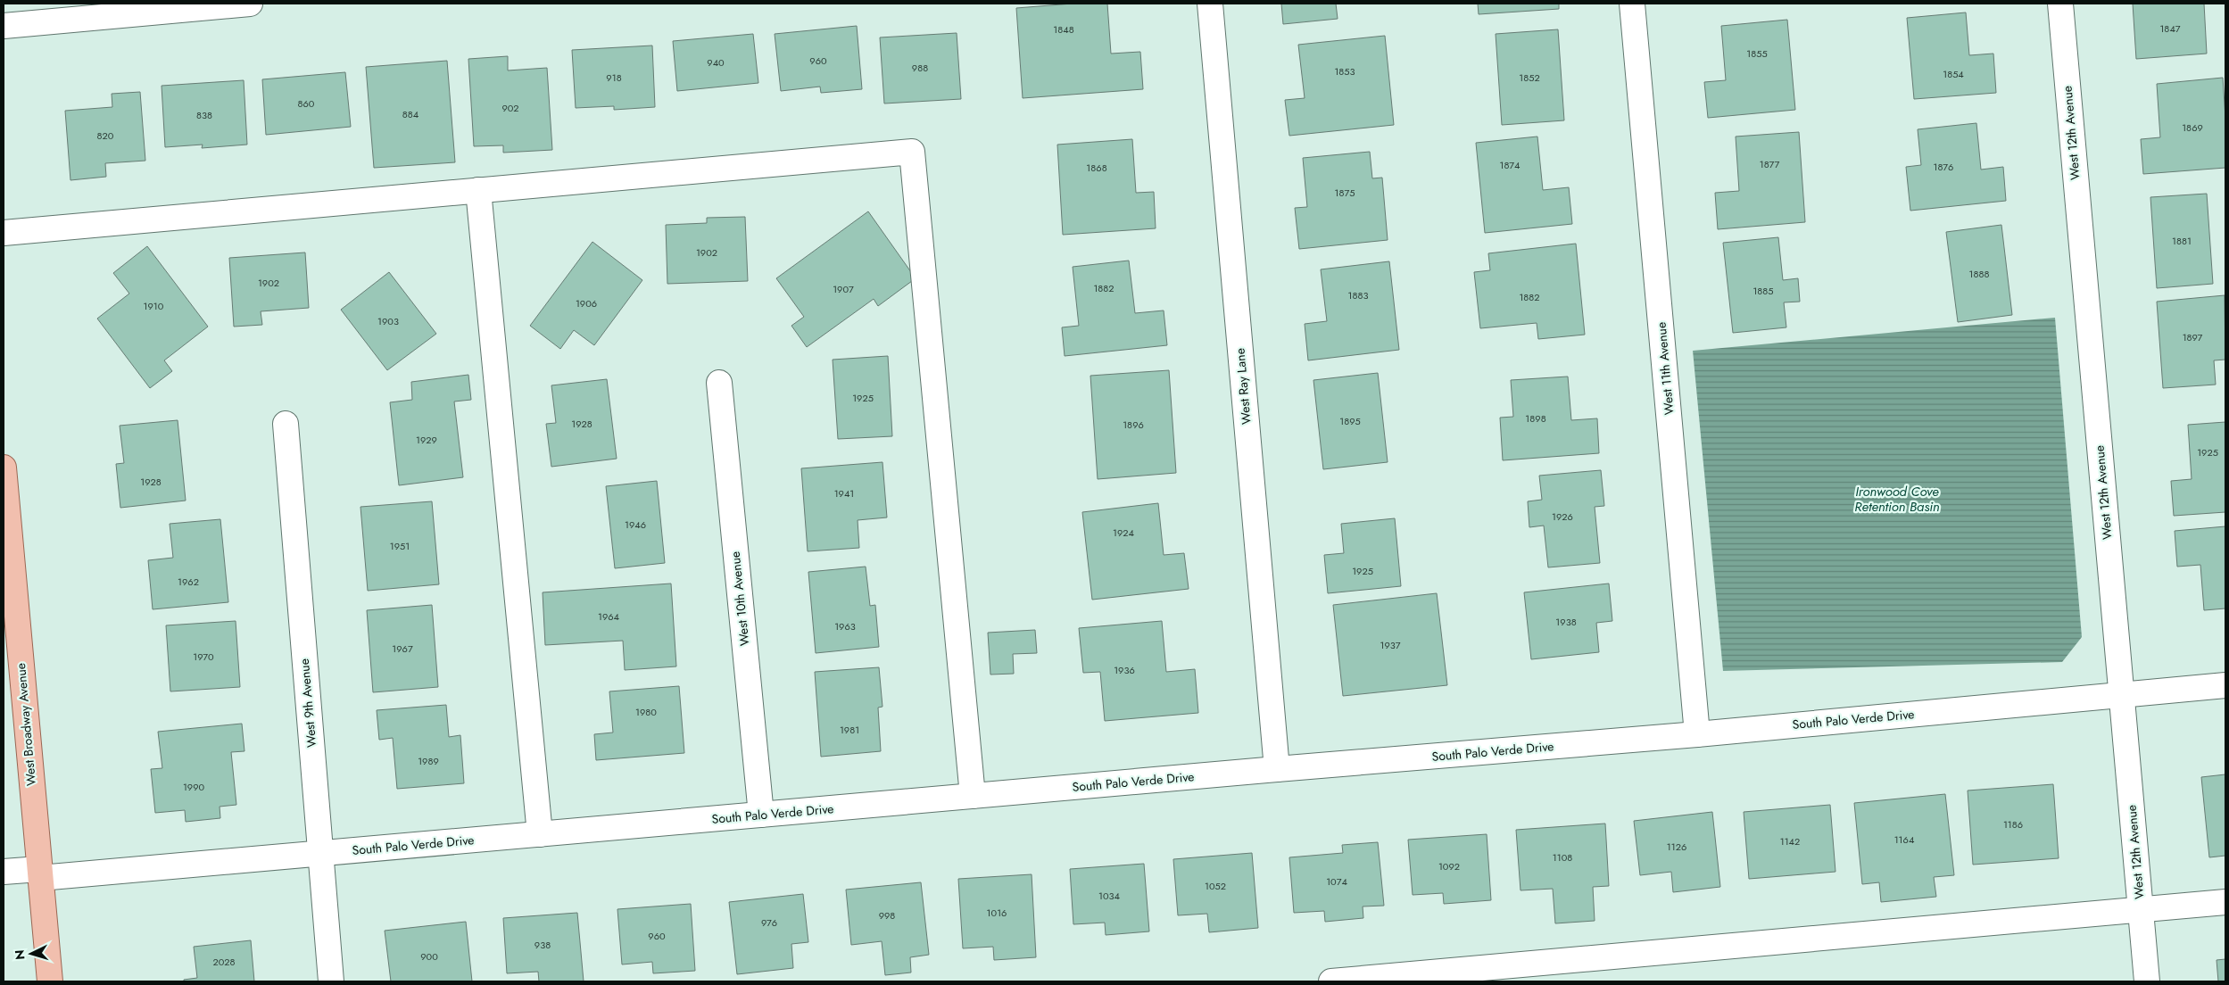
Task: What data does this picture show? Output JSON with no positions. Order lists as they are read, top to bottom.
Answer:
{
  "streets": {
    "main road": ["West Broadway Avenue"],
    "street": [
      "West 12th Avenue",
      "West 11th Avenue",
      "West Ray Lane",
      "West 10th Avenue",
      "West 9th Avenue",
      "South Palo Verde Drive"
    ]
  },
  "crossings": [
    ["West 12th Avenue", "South Palo Verde Drive"],
    ["West 11th Avenue", "South Palo Verde Drive"],
    ["West Ray Lane", "South Palo Verde Drive"],
    ["West 10th Avenue", "South Palo Verde Drive"],
    ["West 9th Avenue", "South Palo Verde Drive"],
    ["South Palo Verde Drive", "West Broadway Avenue"]
  ],
  "water": ["Ironwood Cove Retention Basin"],
  "house_numbers": [
    "1847",
    "1848",
    "1855",
    "960",
    "940",
    "988",
    "1853",
    "1854",
    "918",
    "1852",
    "860",
    "902",
    "884",
    "838",
    "1869",
    "820",
    "1877",
    "1874",
    "1876",
    "1868",
    "1875",
    "1881",
    "1902",
    "1888",
    "1902",
    "1882",
    "1907",
    "1885",
    "1883",
    "1882",
    "1906",
    "1910",
    "1903",
    "1897",
    "1925",
    "1898",
    "1895",
    "1928",
    "1896",
    "1929",
    "1925",
    "1928",
    "1941",
    "1926",
    "1946",
    "1924",
    "1951",
    "1925",
    "1962",
    "1964",
    "1938",
    "1963",
    "1937",
    "1967",
    "1970",
    "1936",
    "1980",
    "1981",
    "1989",
    "1990",
    "1186",
    "1164",
    "1142",
    "1126",
    "1108",
    "1092",
    "1074",
    "1052",
    "1034",
    "1016",
    "998",
    "976",
    "960",
    "938",
    "900",
    "2028"
  ],
  "north": "left"
}
